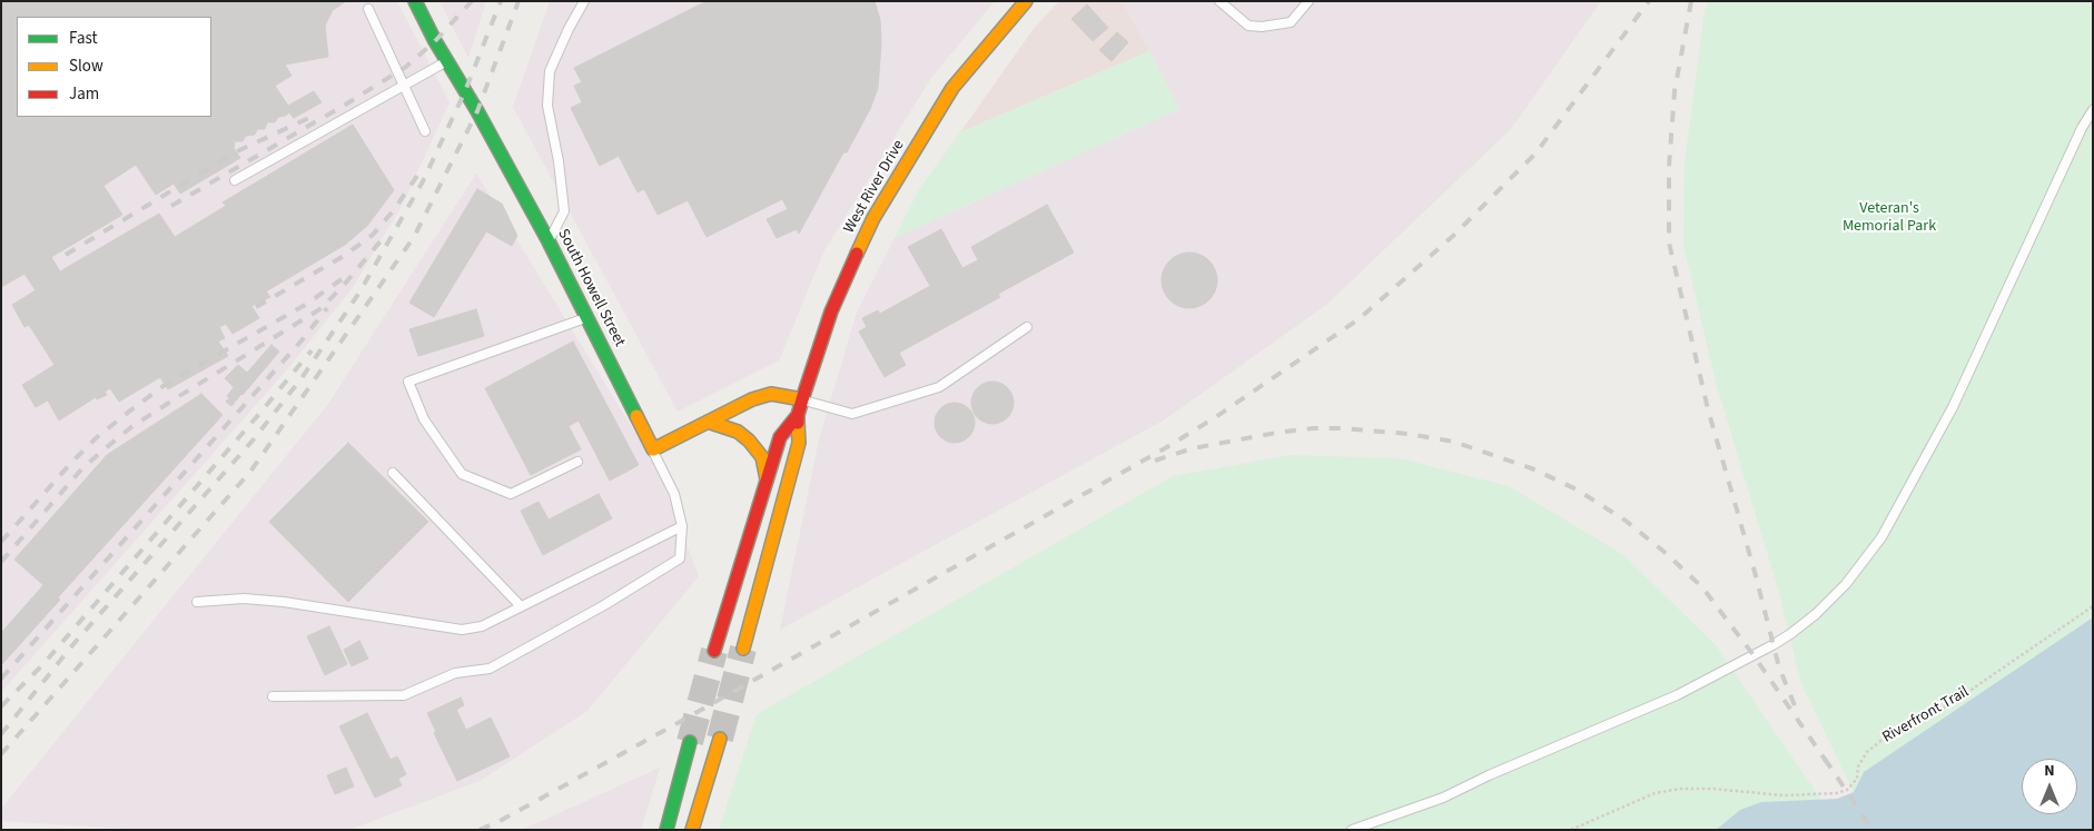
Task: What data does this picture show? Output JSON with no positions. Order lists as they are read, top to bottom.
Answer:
{
  "streets": {
    "main road": ["West River Drive", "South Howell Street"],
    "path": ["Riverfront Trail"]
  },
  "parks": ["Veteran's Memorial Park"],
  "legend": ["Fast", "Slow", "Jam"],
  "north": "top"
}
